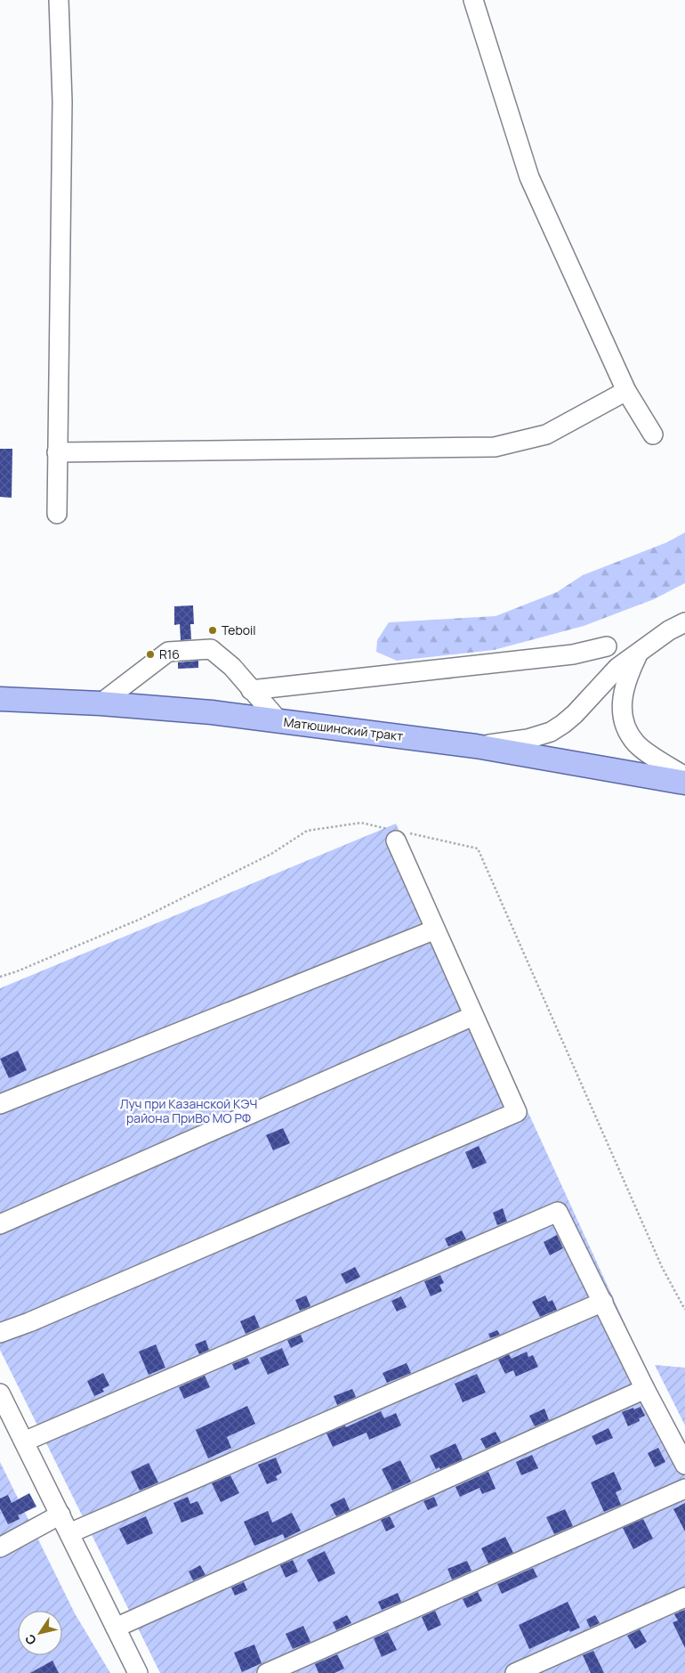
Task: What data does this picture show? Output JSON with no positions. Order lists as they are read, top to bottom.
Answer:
{
  "streets": {
    "main road": ["Матюшинский тракт"]
  },
  "parks": ["Луч при Казанской КЭЧ района ПриВо МО РФ"],
  "places": ["Teboil", "R16"],
  "north": "bottom left"
}
